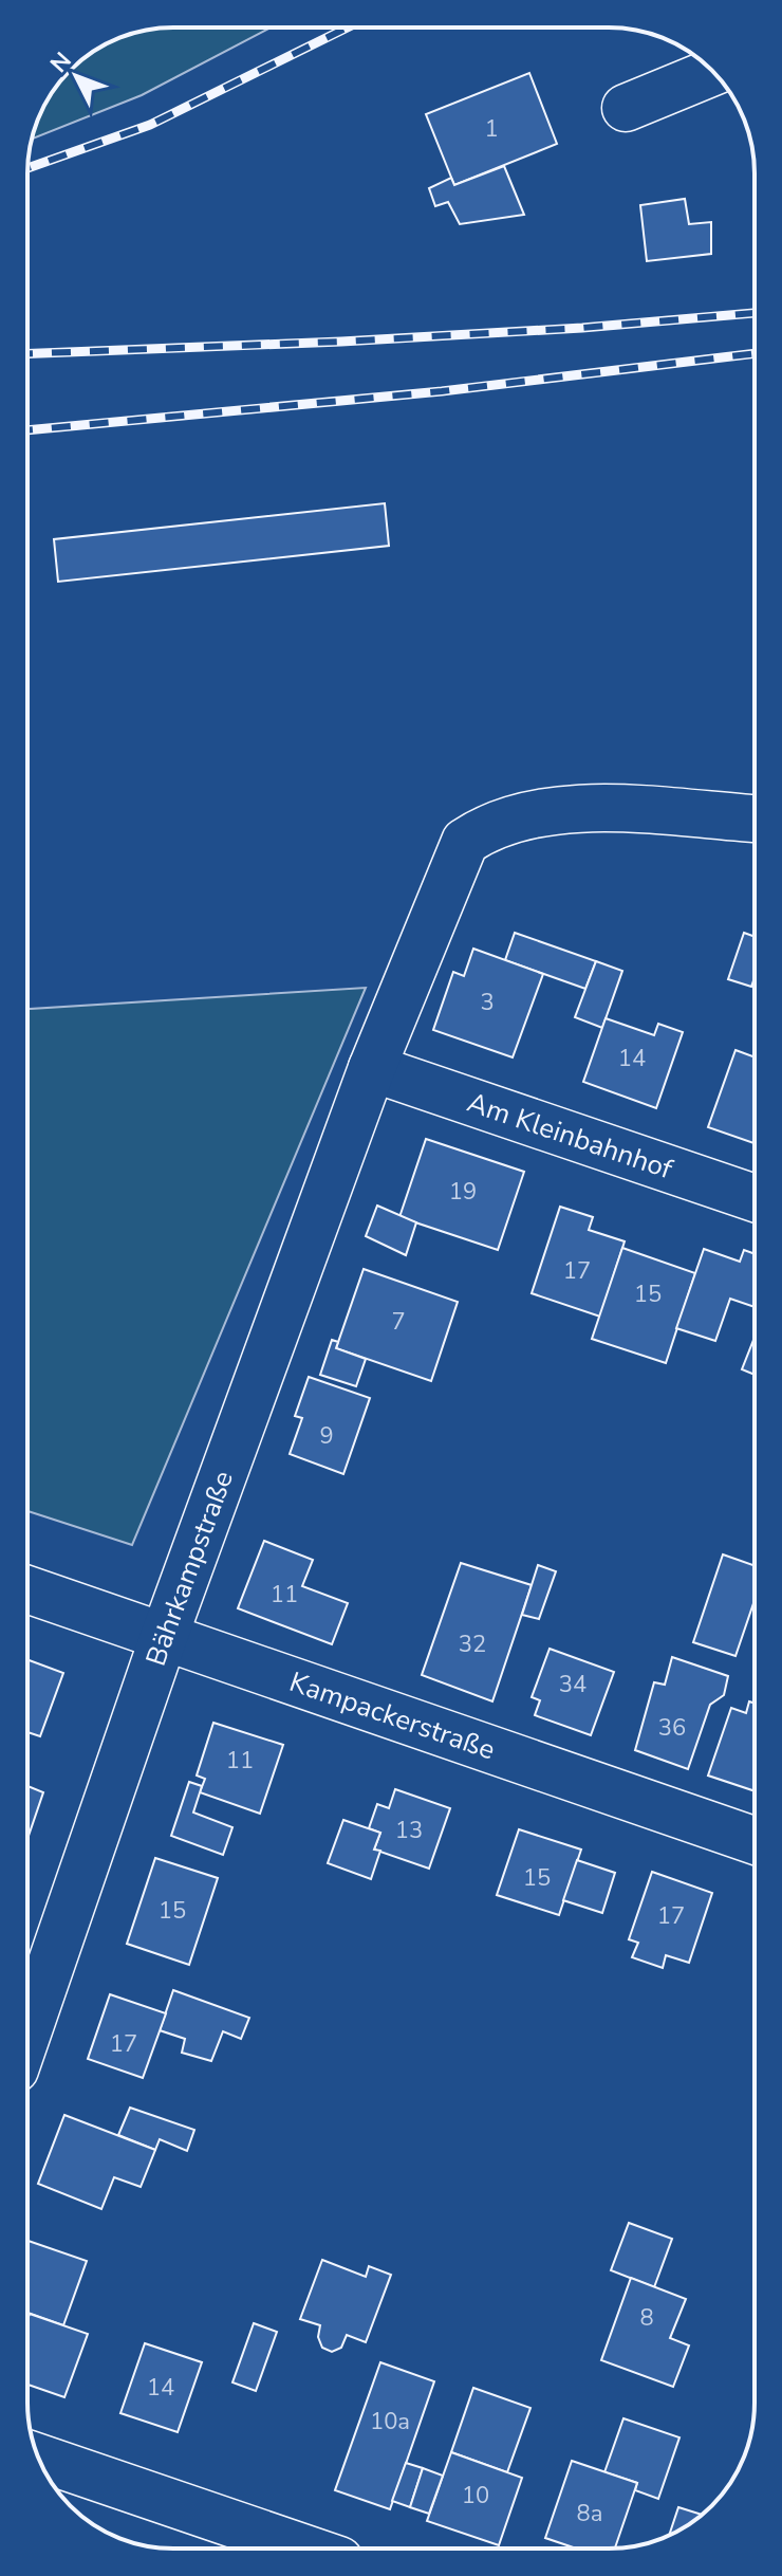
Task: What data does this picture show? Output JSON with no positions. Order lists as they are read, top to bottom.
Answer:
{
  "streets": {
    "street": ["Am Kleinbahnhof", "Bährkampstraße", "Kampackerstraße"]
  },
  "crossings": [
    ["Am Kleinbahnhof", "Bährkampstraße"],
    ["Bährkampstraße", "Kampackerstraße"]
  ],
  "house_numbers": [
    "1",
    "3",
    "14",
    "19",
    "17",
    "15",
    "7",
    "9",
    "11",
    "32",
    "34",
    "36",
    "11",
    "13",
    "15",
    "15",
    "17",
    "17",
    "8",
    "14",
    "10a",
    "10",
    "8a"
  ],
  "north": "top left"
}
